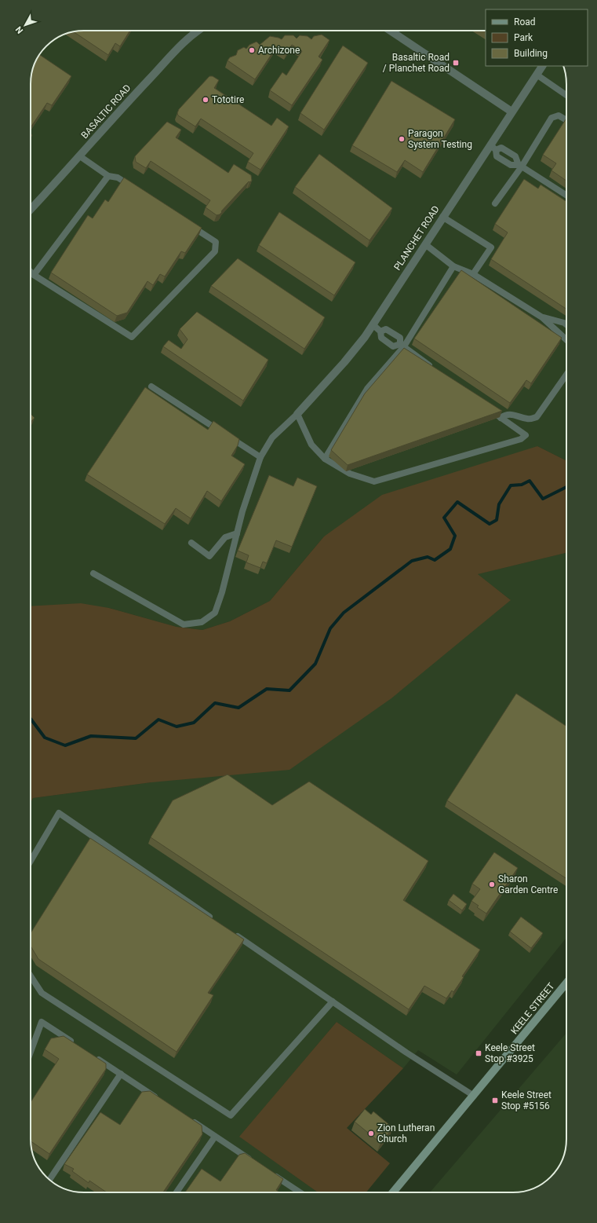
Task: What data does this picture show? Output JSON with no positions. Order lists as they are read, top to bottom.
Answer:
{
  "streets": {
    "main road": ["KEELE STREET"],
    "street": ["BASALTIC ROAD", "PLANCHET ROAD"]
  },
  "places": {
    "other": [
      "Archizone",
      "Tototire",
      "Paragon System Testing",
      "Sharon Garden Centre",
      "Zion Lutheran Church"
    ],
    "transit": ["Basaltic Road / Planchet Road", "Keele Street Stop #3925", "Keele Street Stop #5156"]
  },
  "legend": ["Road", "Park", "Building"],
  "north": "bottom left"
}
